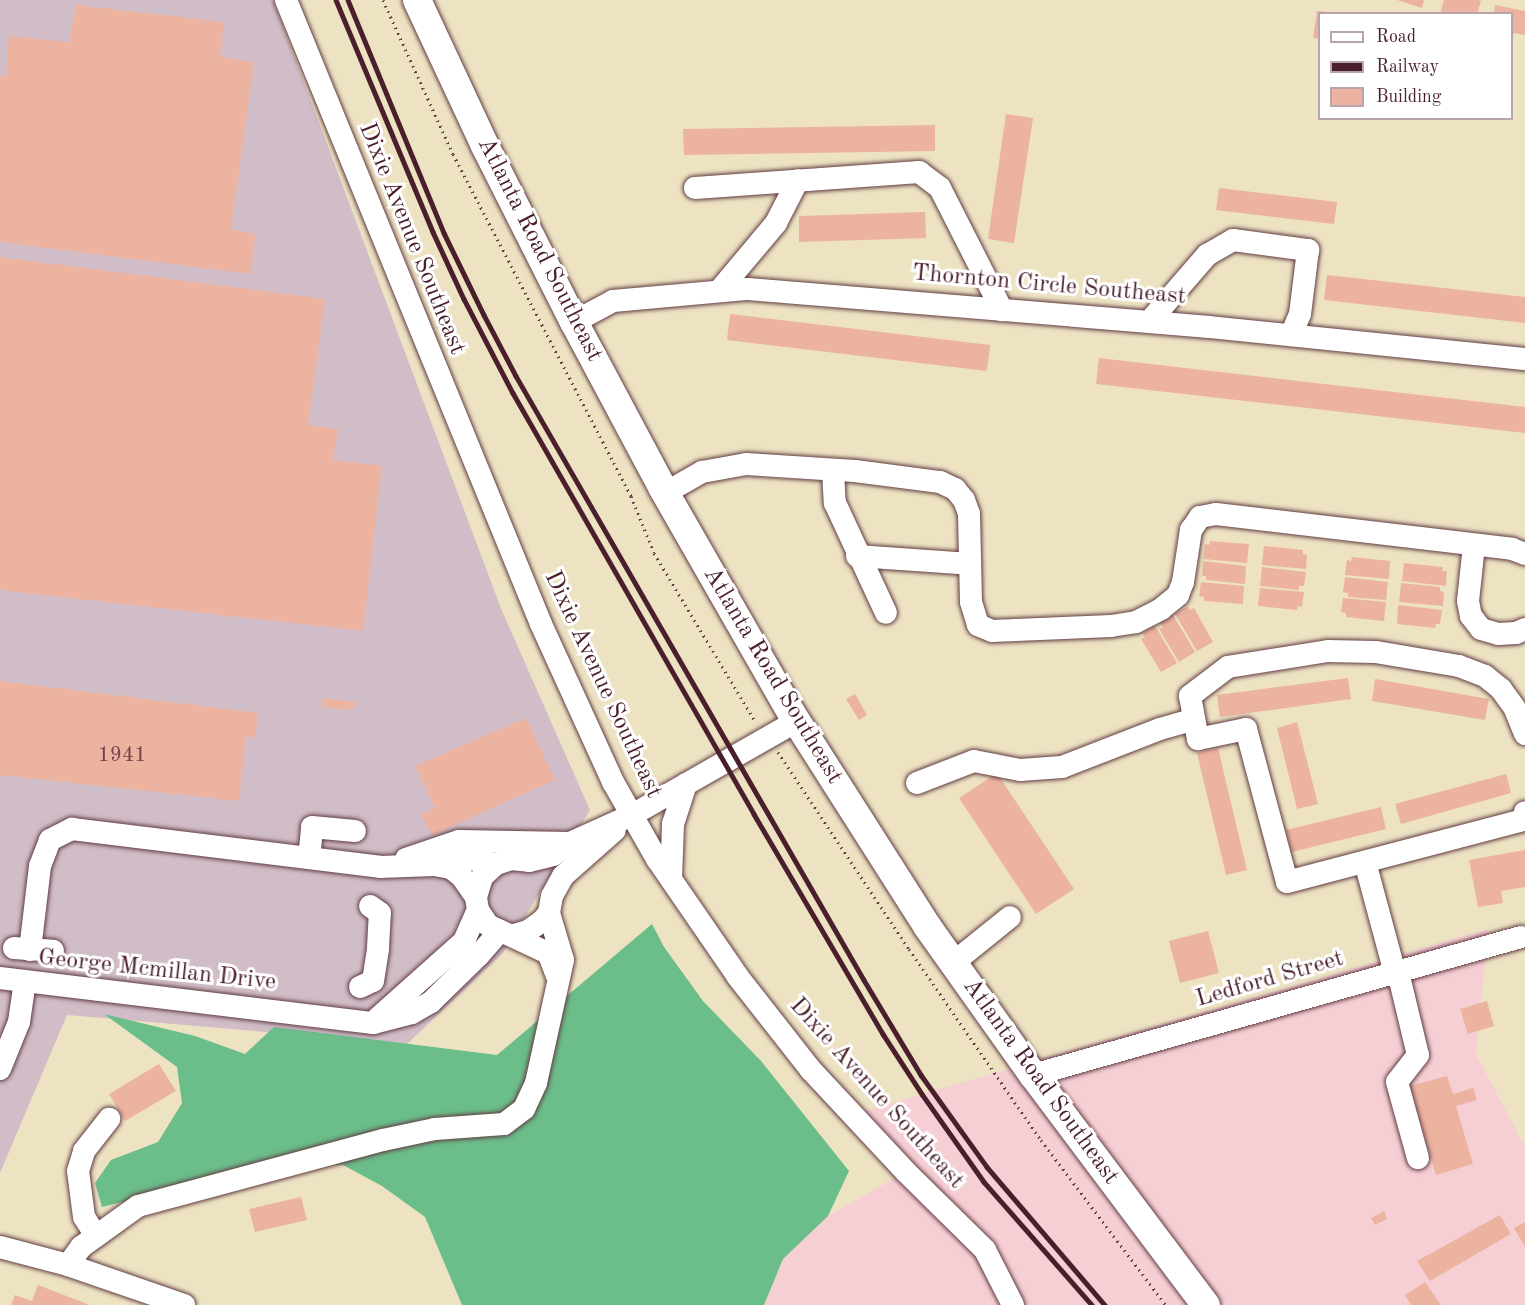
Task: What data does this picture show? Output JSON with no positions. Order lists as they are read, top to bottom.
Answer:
{
  "streets": {
    "main road": ["Atlanta Road Southeast"],
    "street": [
      "Dixie Avenue Southeast",
      "Thornton Circle Southeast",
      "George Mcmillan Drive",
      "Ledford Street"
    ]
  },
  "crossings": [
    ["Dixie Avenue Southeast", "George Mcmillan Drive"],
    ["Atlanta Road Southeast", "Thornton Circle Southeast"],
    ["Atlanta Road Southeast", "George Mcmillan Drive"],
    ["Atlanta Road Southeast", "Ledford Street"]
  ],
  "house_numbers": ["1941"],
  "legend": ["Road", "Railway", "Building"]
}
